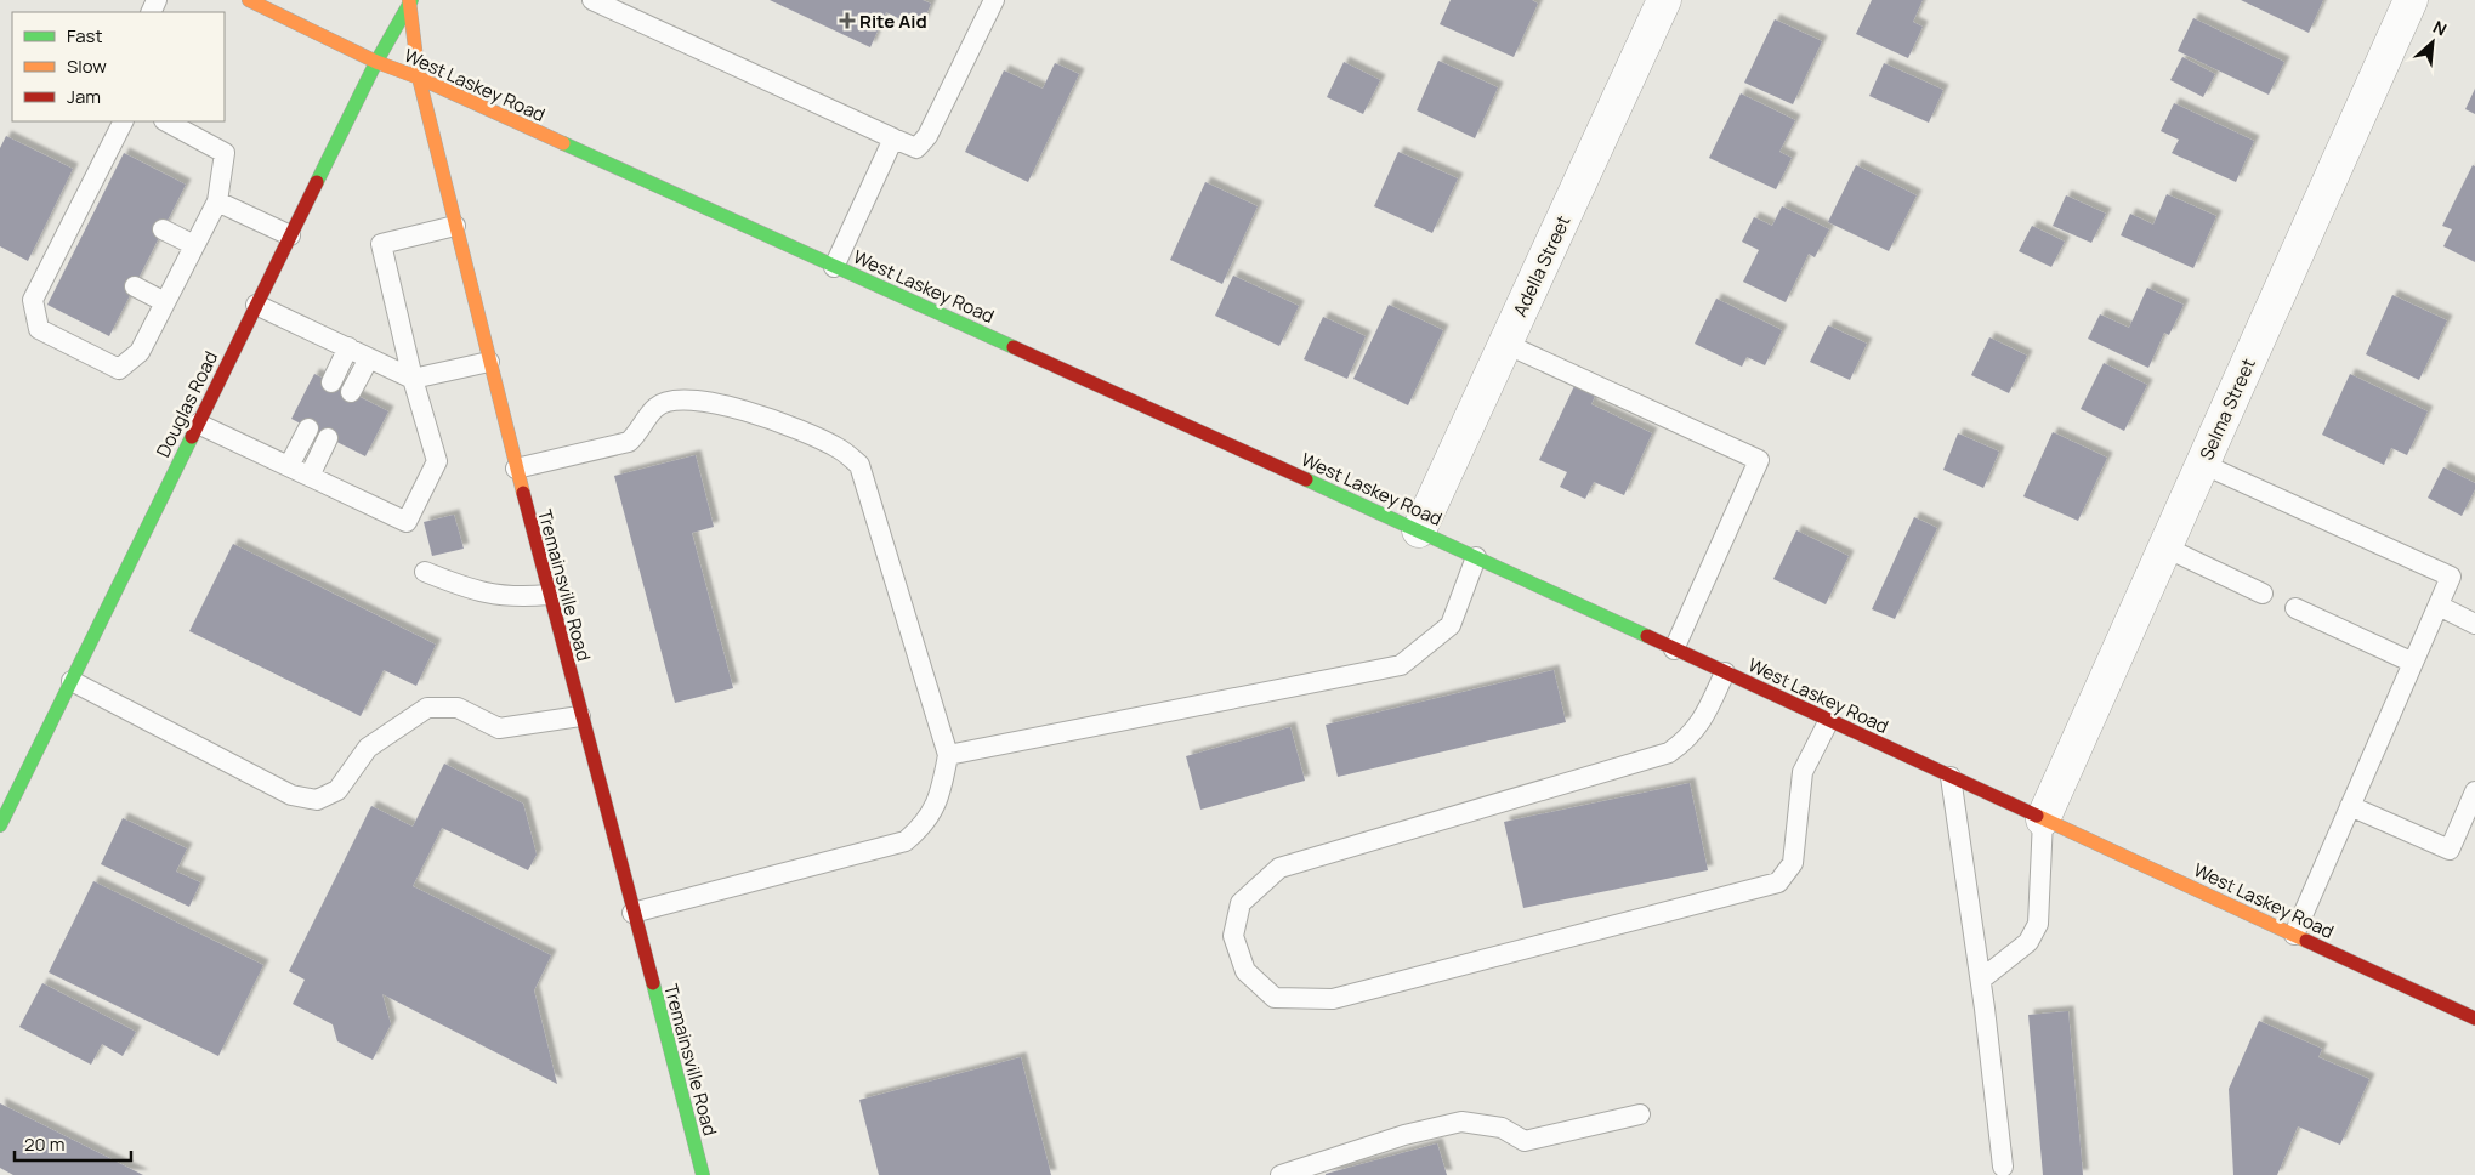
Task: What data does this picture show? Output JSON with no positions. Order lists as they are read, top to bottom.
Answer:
{
  "streets": {
    "main road": ["West Laskey Road", "Douglas Road", "Tremainsville Road"],
    "street": ["Adella Street", "Selma Street"]
  },
  "crossings": [
    ["West Laskey Road", "Adella Street"],
    ["West Laskey Road", "Douglas Road"],
    ["West Laskey Road", "Selma Street"],
    ["West Laskey Road", "Tremainsville Road"],
    ["Douglas Road", "Tremainsville Road"]
  ],
  "places": {
    "health": ["Rite Aid"]
  },
  "legend": ["Fast", "Slow", "Jam"],
  "scale_bar": "20 m",
  "north": "top right"
}
